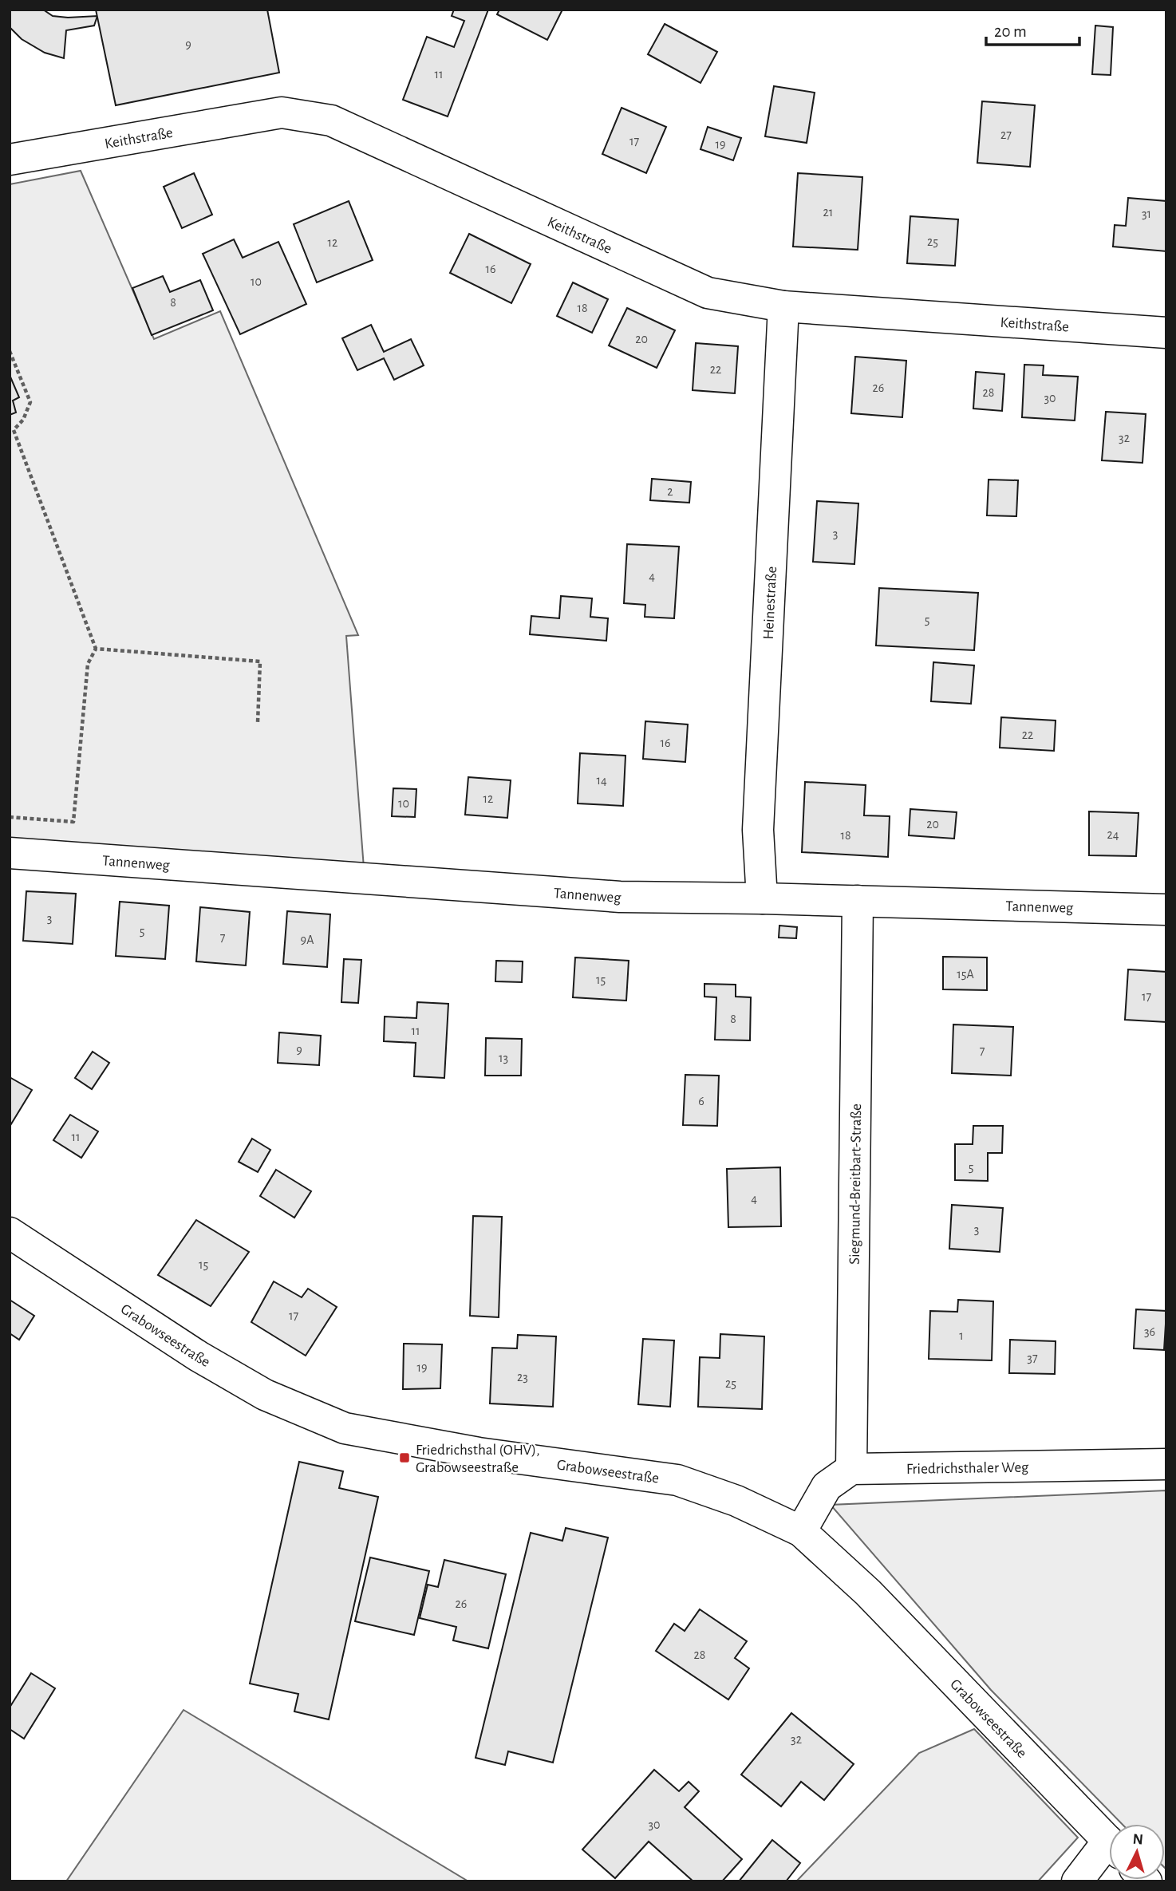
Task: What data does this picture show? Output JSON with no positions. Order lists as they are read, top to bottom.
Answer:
{
  "streets": {
    "street": [
      "Keithstraße",
      "Heinestraße",
      "Tannenweg",
      "Siegmund-Breitbart-Straße",
      "Grabowseestraße",
      "Friedrichsthaler Weg"
    ]
  },
  "crossings": [
    ["Keithstraße", "Heinestraße"],
    ["Heinestraße", "Tannenweg"],
    ["Tannenweg", "Siegmund-Breitbart-Straße"],
    ["Siegmund-Breitbart-Straße", "Friedrichsthaler Weg"]
  ],
  "places": {
    "transit": ["Friedrichsthal (OHV), Grabowseestraße"]
  },
  "house_numbers": [
    "9",
    "11",
    "27",
    "17",
    "19",
    "21",
    "31",
    "25",
    "12",
    "16",
    "10",
    "8",
    "18",
    "20",
    "22",
    "26",
    "28",
    "30",
    "32",
    "2",
    "3",
    "4",
    "5",
    "22",
    "16",
    "14",
    "12",
    "10",
    "20",
    "24",
    "18",
    "3",
    "5",
    "7",
    "9A",
    "15A",
    "15",
    "17",
    "8",
    "11",
    "9",
    "7",
    "13",
    "6",
    "11",
    "5",
    "4",
    "3",
    "15",
    "17",
    "36",
    "1",
    "37",
    "19",
    "23",
    "25",
    "26",
    "28",
    "32",
    "30"
  ],
  "scale_bar": "20 m",
  "north": "top"
}
